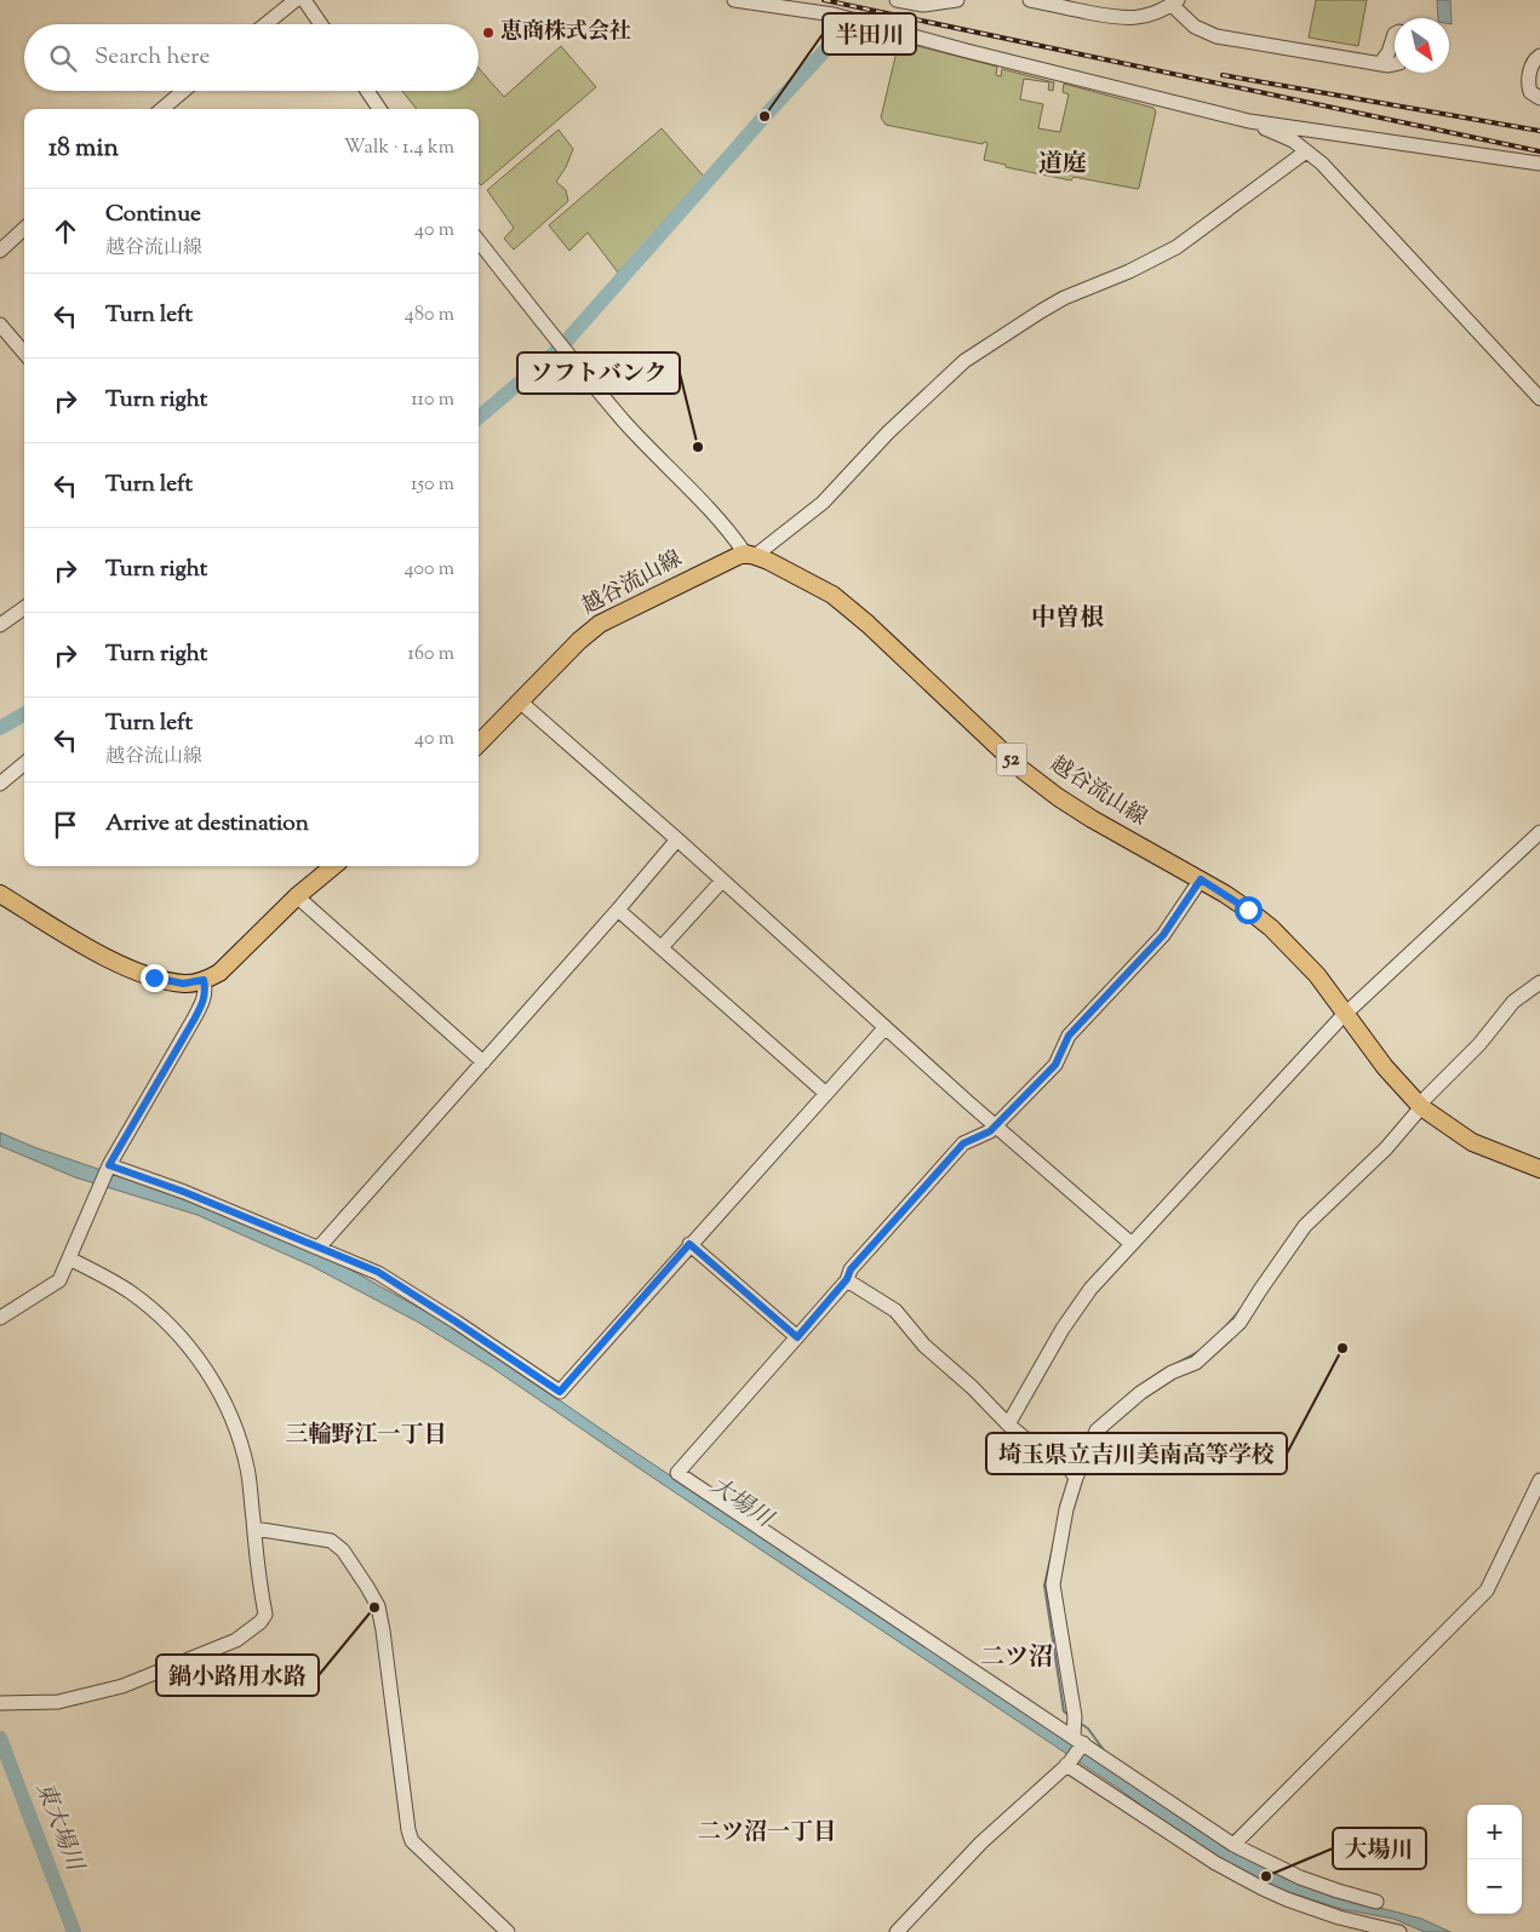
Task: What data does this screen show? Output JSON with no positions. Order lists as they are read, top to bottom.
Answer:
{
  "streets": {
    "main road": ["越谷流山線", "52"]
  },
  "districts": [
    "道庭",
    "中曽根",
    "三輪野江一丁目",
    "二ツ沼",
    "二ツ沼一丁目"
  ],
  "water": ["大場川", "東大場川"],
  "places": [
    "恵商株式会社",
    "半田川",
    "ソフトバンク",
    "埼玉県立吉川美南高等学校",
    "鍋小路用水路",
    "大場川"
  ],
  "north": "bottom right",
  "page": {
    "search": "Search here",
    "heading": ["18 min", "Walk · 1.4 km"],
    "list": [
      ["Continue", "越谷流山線", "40 m"],
      ["Turn left", "480 m"],
      ["Turn right", "110 m"],
      ["Turn left", "150 m"],
      ["Turn right", "400 m"],
      ["Turn right", "160 m"],
      ["Turn left", "越谷流山線", "40 m"],
      "Arrive at destination"
    ],
    "map_buttons": ["+", "−"]
  }
}
